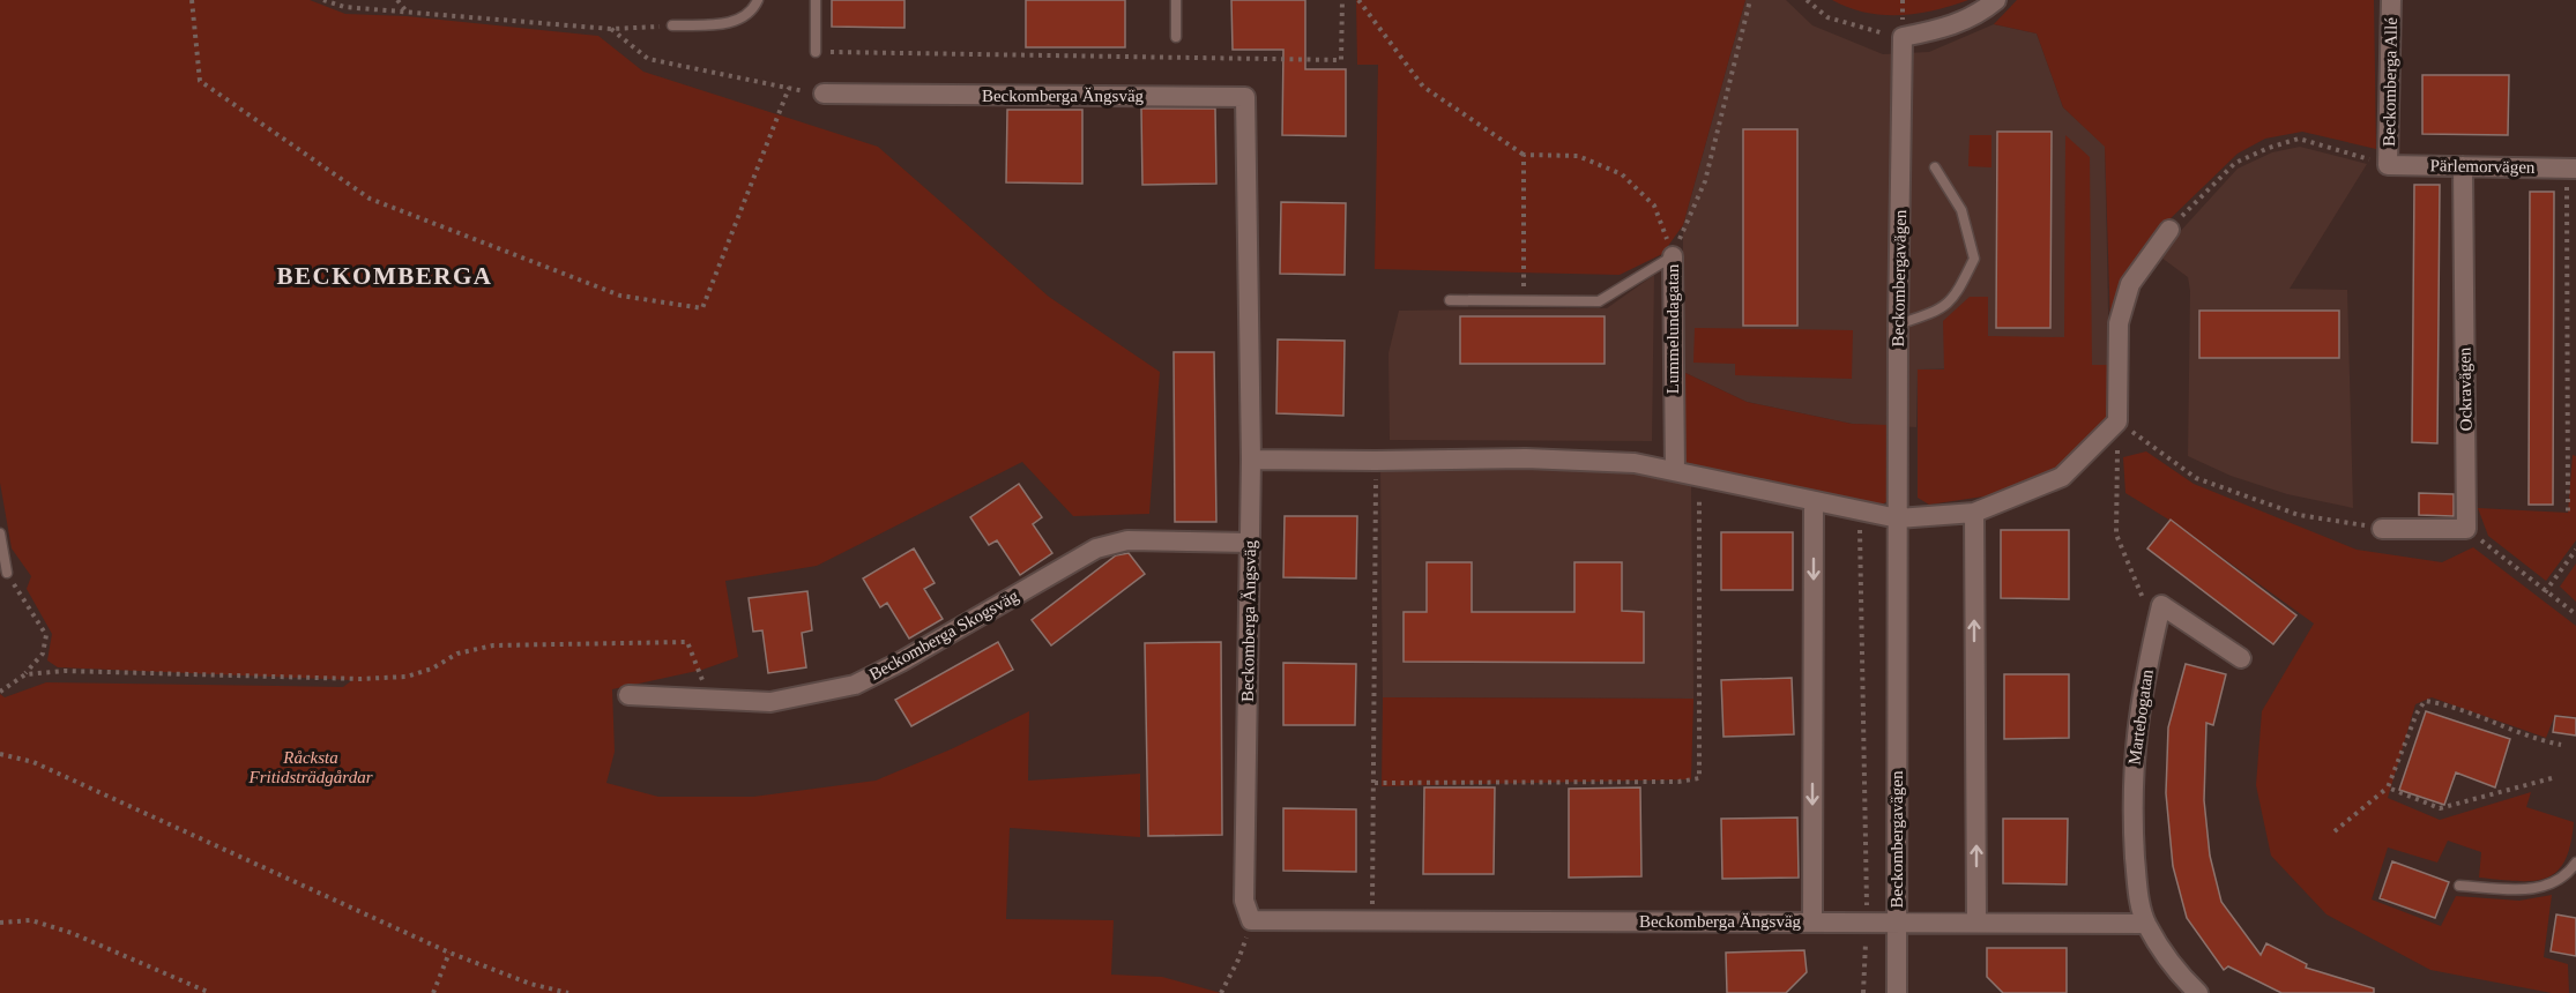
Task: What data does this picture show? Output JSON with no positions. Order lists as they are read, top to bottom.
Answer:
{
  "streets": {
    "street": [
      "Beckomberga Allé",
      "Beckomberga Ängsväg",
      "Pärlemorvägen",
      "Beckombergavägen",
      "Lummelundagatan",
      "Ockravägen",
      "Beckomberga Skogsväg",
      "Martebogatan"
    ]
  },
  "crossings": [
    ["Beckomberga Allé", "Pärlemorvägen"],
    ["Beckomberga Ängsväg", "Beckombergavägen"],
    ["Beckomberga Ängsväg", "Beckomberga Skogsväg"],
    ["Pärlemorvägen", "Ockravägen"]
  ],
  "districts": ["BECKOMBERGA"],
  "parks": ["Råcksta Fritidsträdgårdar"]
}
